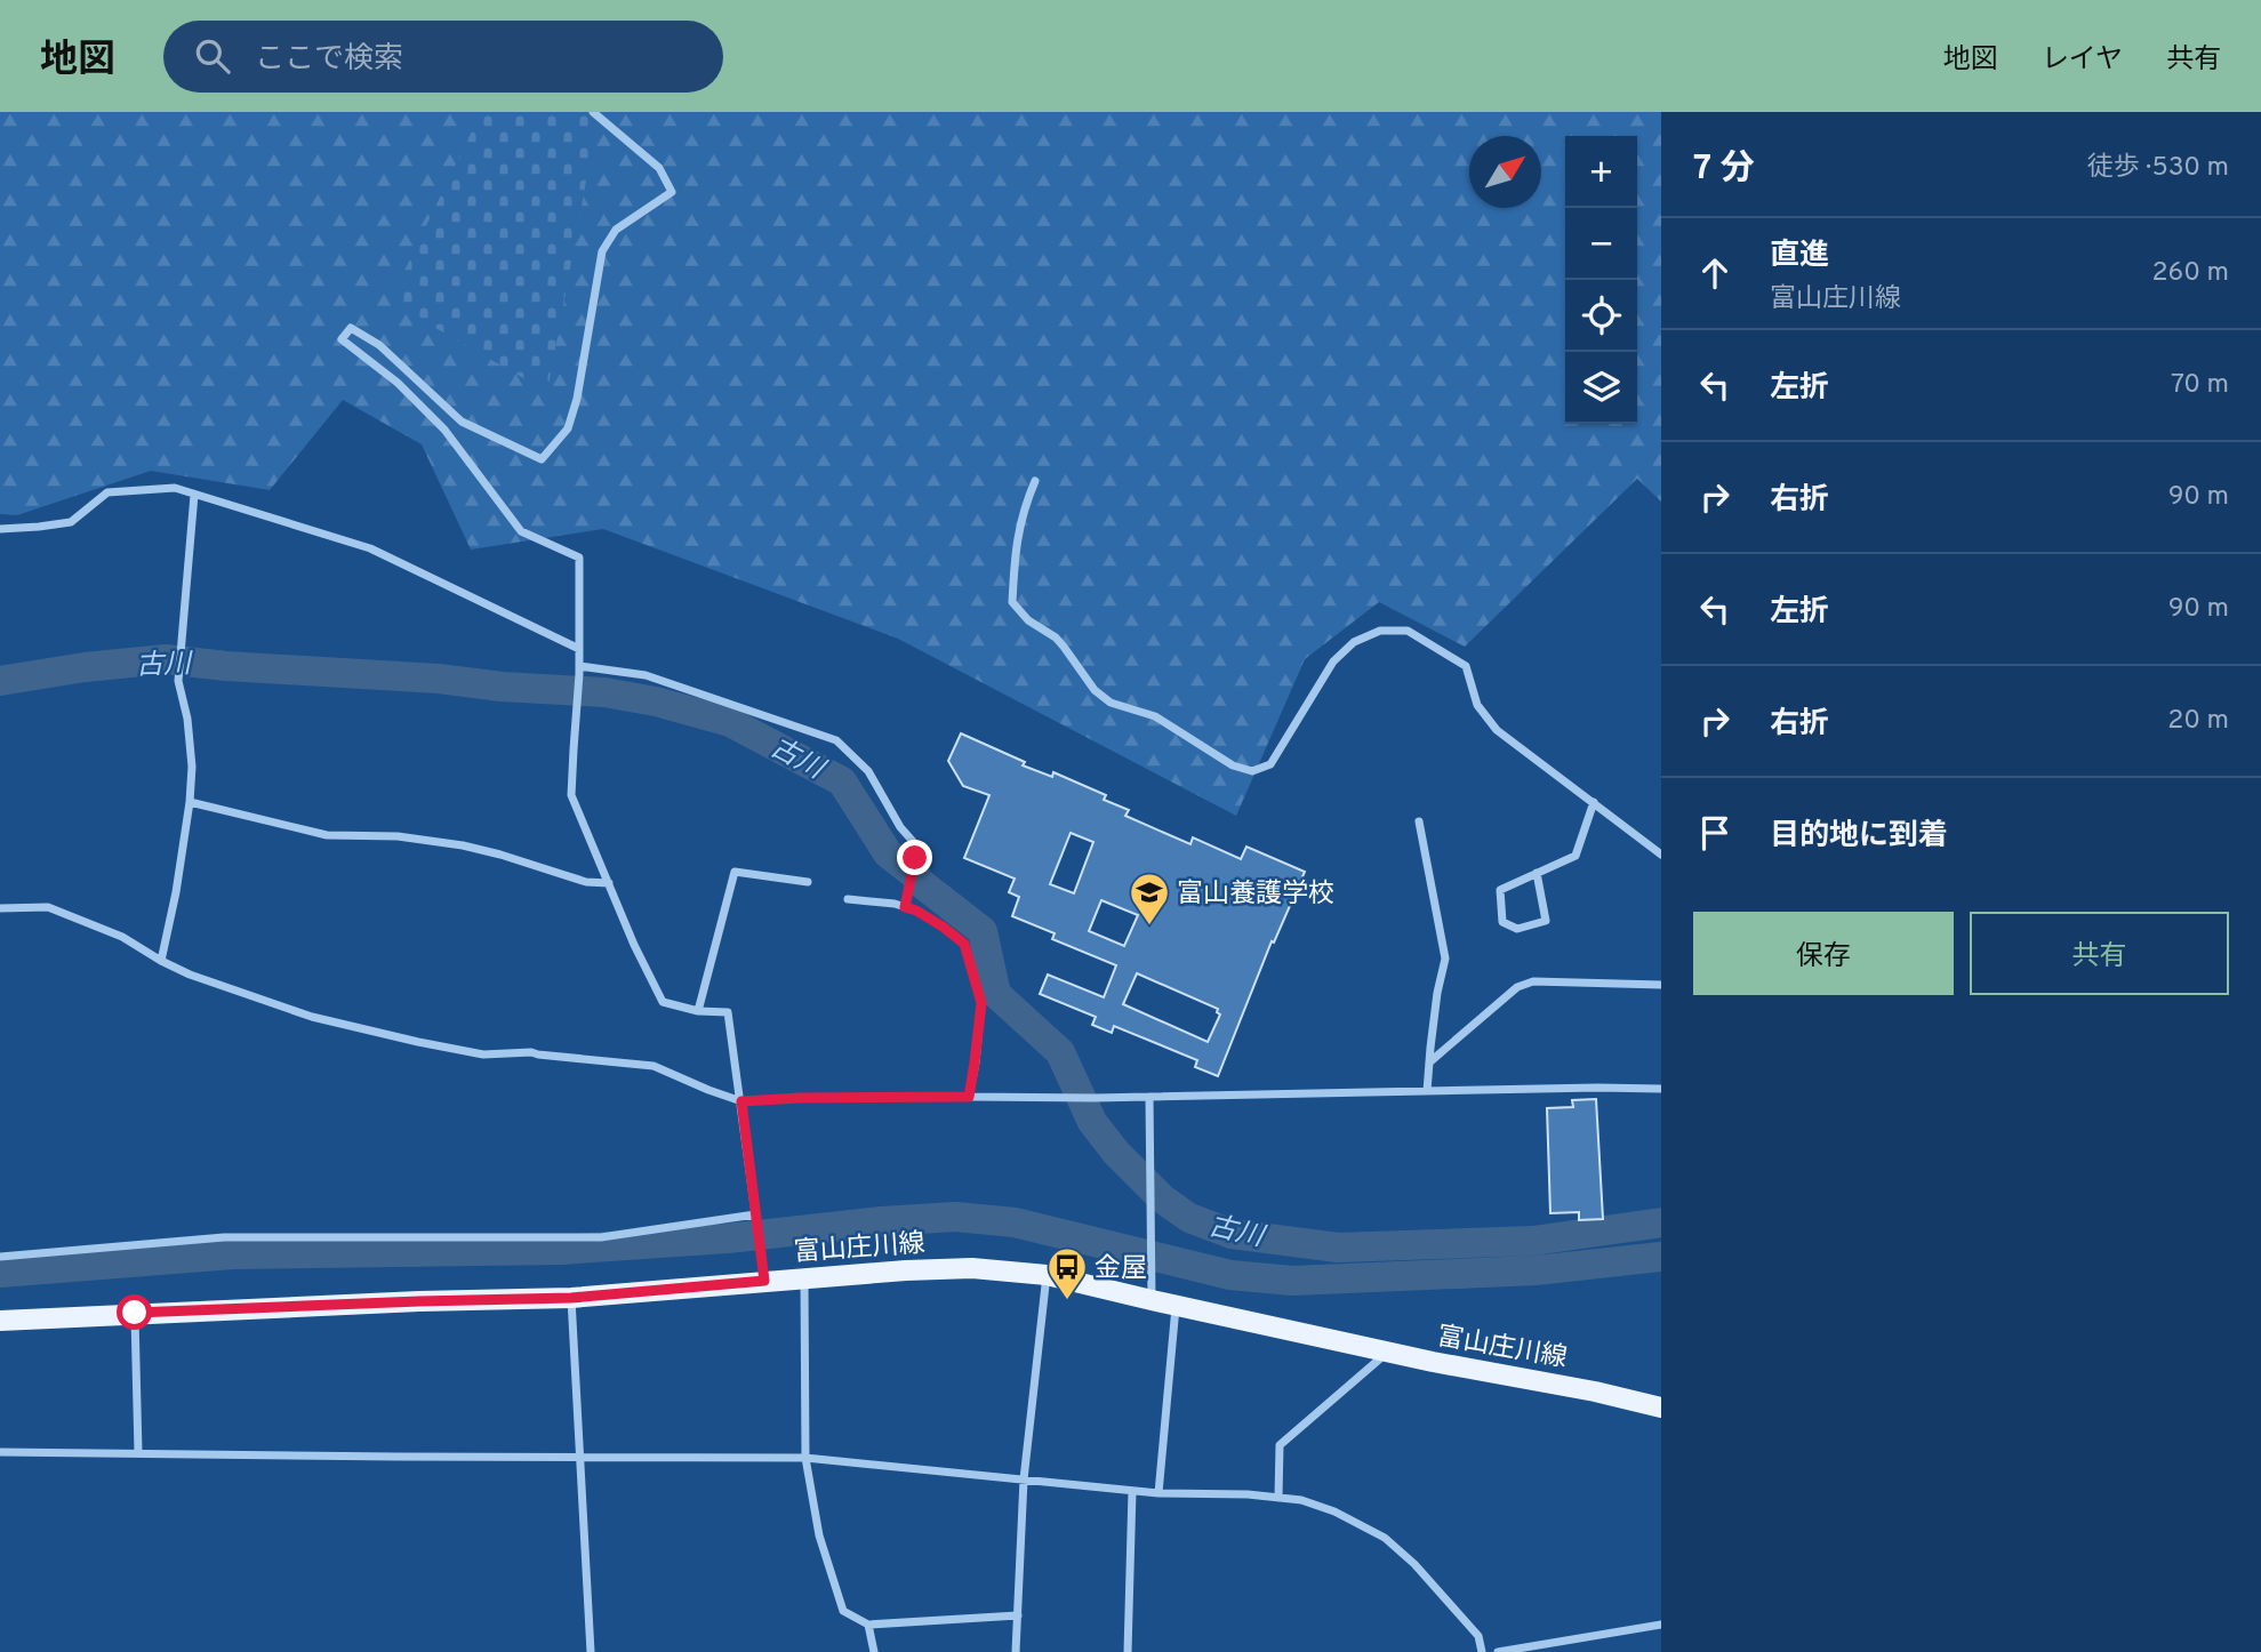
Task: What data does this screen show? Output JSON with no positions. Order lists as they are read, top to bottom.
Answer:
{
  "streets": {
    "main road": ["富山庄川線"]
  },
  "water": ["古川"],
  "places": {
    "school or university": ["富山養護学校"],
    "bus stop": ["金屋"]
  },
  "north": "top right",
  "page": {
    "header": "地図",
    "search": "ここで検索",
    "nav": ["地図", "レイヤ", "共有"],
    "heading": ["7 分", "徒歩 · 530 m"],
    "map_buttons": ["+", "−"],
    "list": [
      ["直進", "富山庄川線", "260 m"],
      ["左折", "70 m"],
      ["右折", "90 m"],
      ["左折", "90 m"],
      ["右折", "20 m"],
      "目的地に到着"
    ],
    "buttons": ["保存", "共有"]
  }
}
